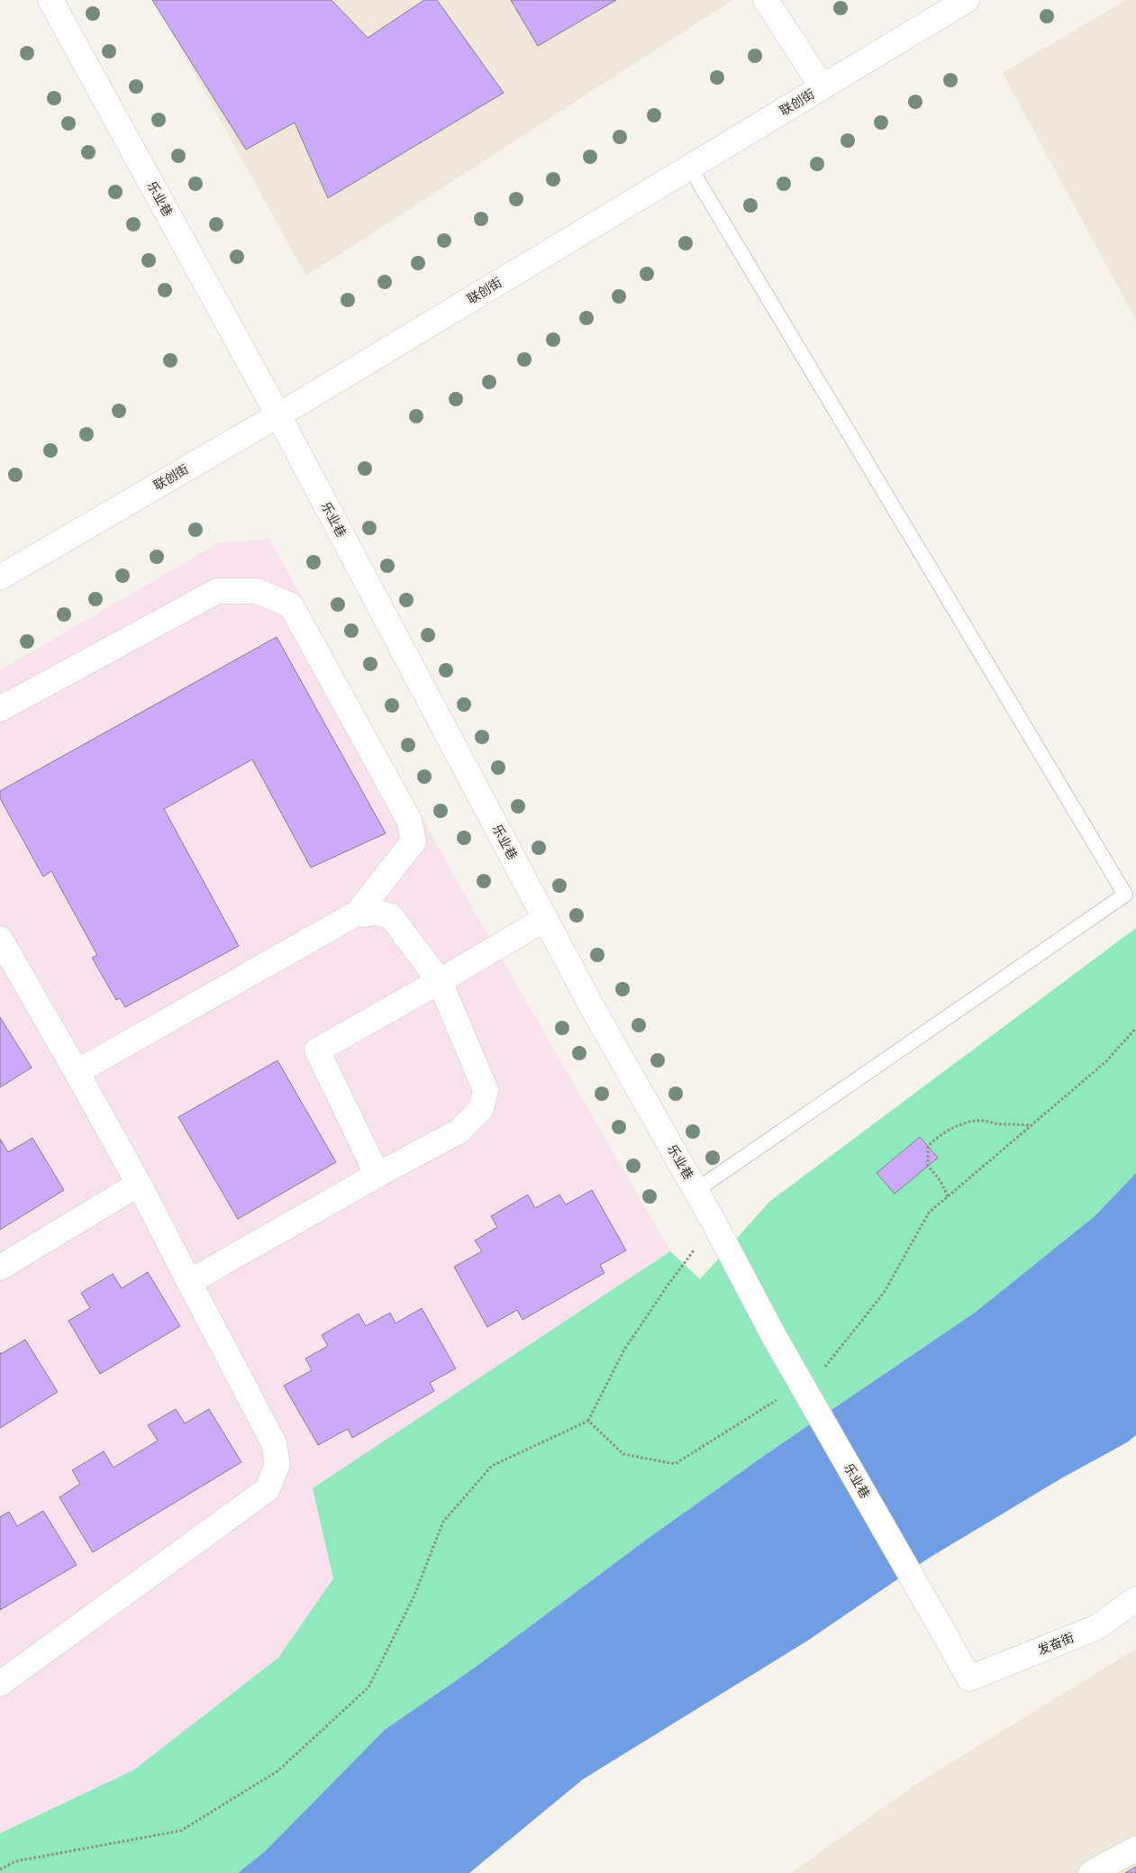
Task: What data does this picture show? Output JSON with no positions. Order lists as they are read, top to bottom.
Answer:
{
  "streets": {
    "street": ["联创街", "乐业巷", "发奋街"]
  },
  "crossings": [
    ["联创街", "乐业巷"],
    ["乐业巷", "发奋街"]
  ]
}
